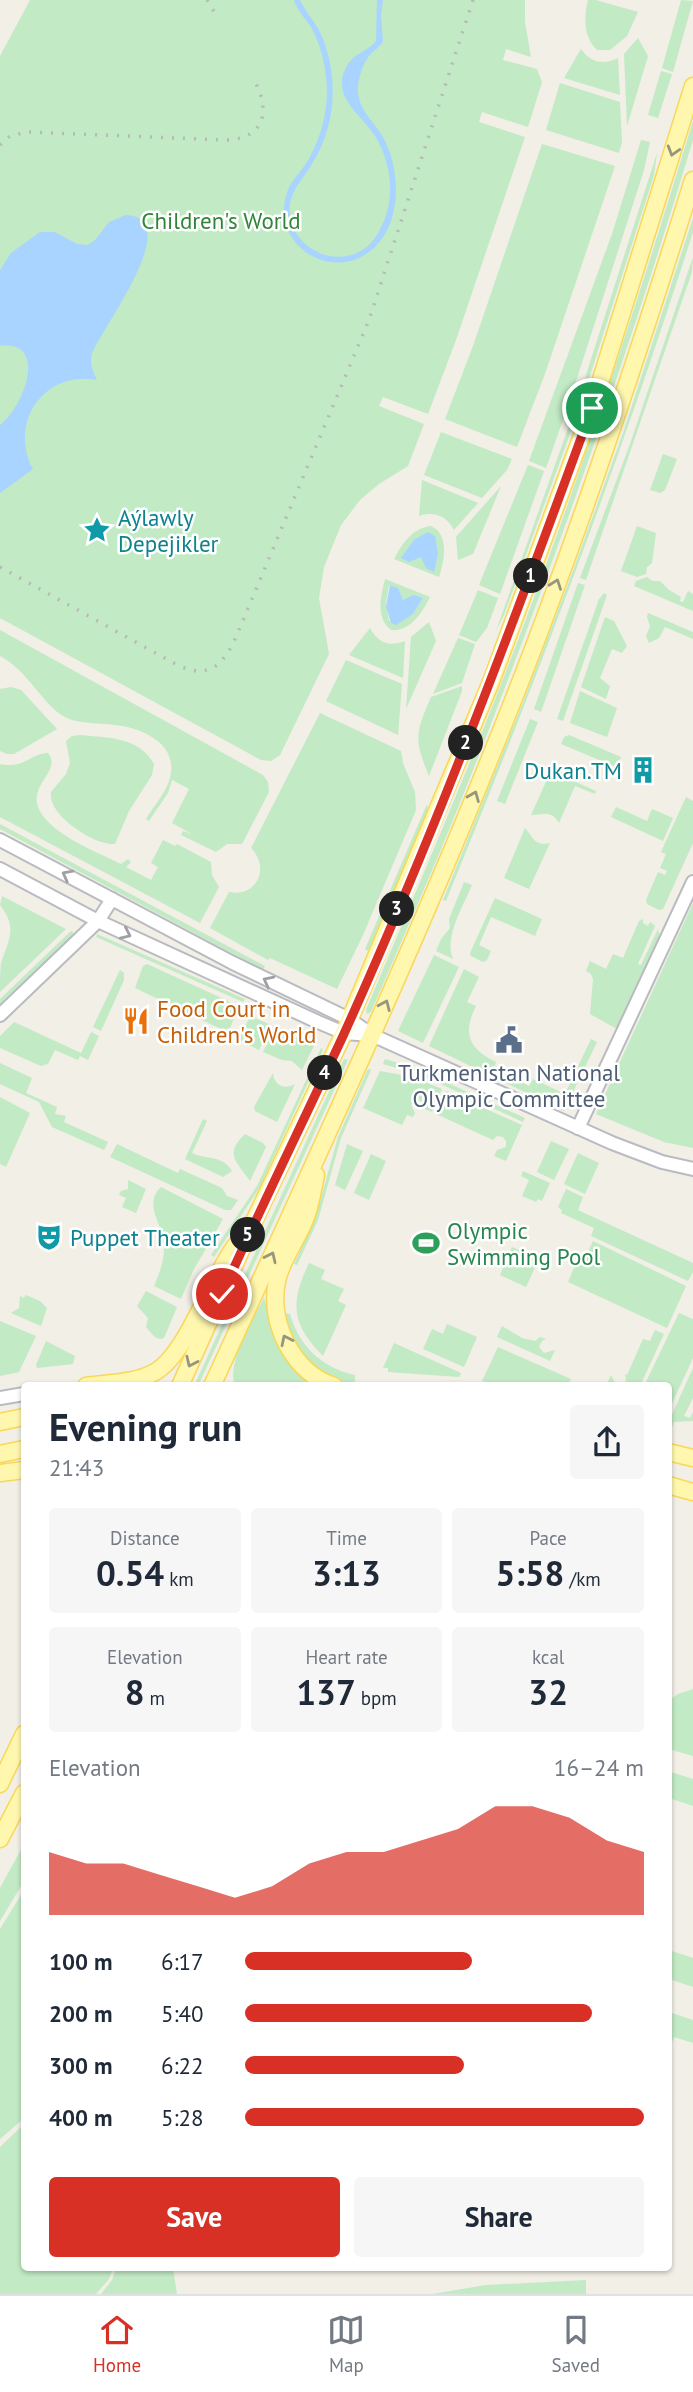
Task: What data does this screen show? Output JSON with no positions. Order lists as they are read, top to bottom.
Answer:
{
  "parks": ["Children's World"],
  "places": {
    "place": ["Aýlawly Depejikler"],
    "building": ["Dukan.TM"],
    "restaurant": ["Food Court in Children's World"],
    "public building": ["Turkmenistan National Olympic Committee"],
    "theatre": ["Puppet Theater"],
    "sports": ["Olympic Swimming Pool"]
  },
  "page": {
    "pins": [
      "1",
      "2",
      "3",
      "4",
      "5"
    ],
    "heading": ["Evening run", "21:43"],
    "stats": [
      ["Distance", "0.54 km"],
      ["Time", "3:13"],
      ["Pace", "5:58 /km"],
      ["Elevation", "8 m"],
      ["Heart rate", "137 bpm"],
      ["kcal", "32"]
    ],
    "chart": ["Elevation", "16–24 m"],
    "list": [
      {
        "name": "100 m",
        "note": "6:17"
      },
      {
        "name": "200 m",
        "note": "5:40"
      },
      {
        "name": "300 m",
        "note": "6:22"
      },
      {
        "name": "400 m",
        "note": "5:28"
      }
    ],
    "buttons": ["Save", "Share"],
    "tabs": ["Home", "Map", "Saved"]
  }
}
